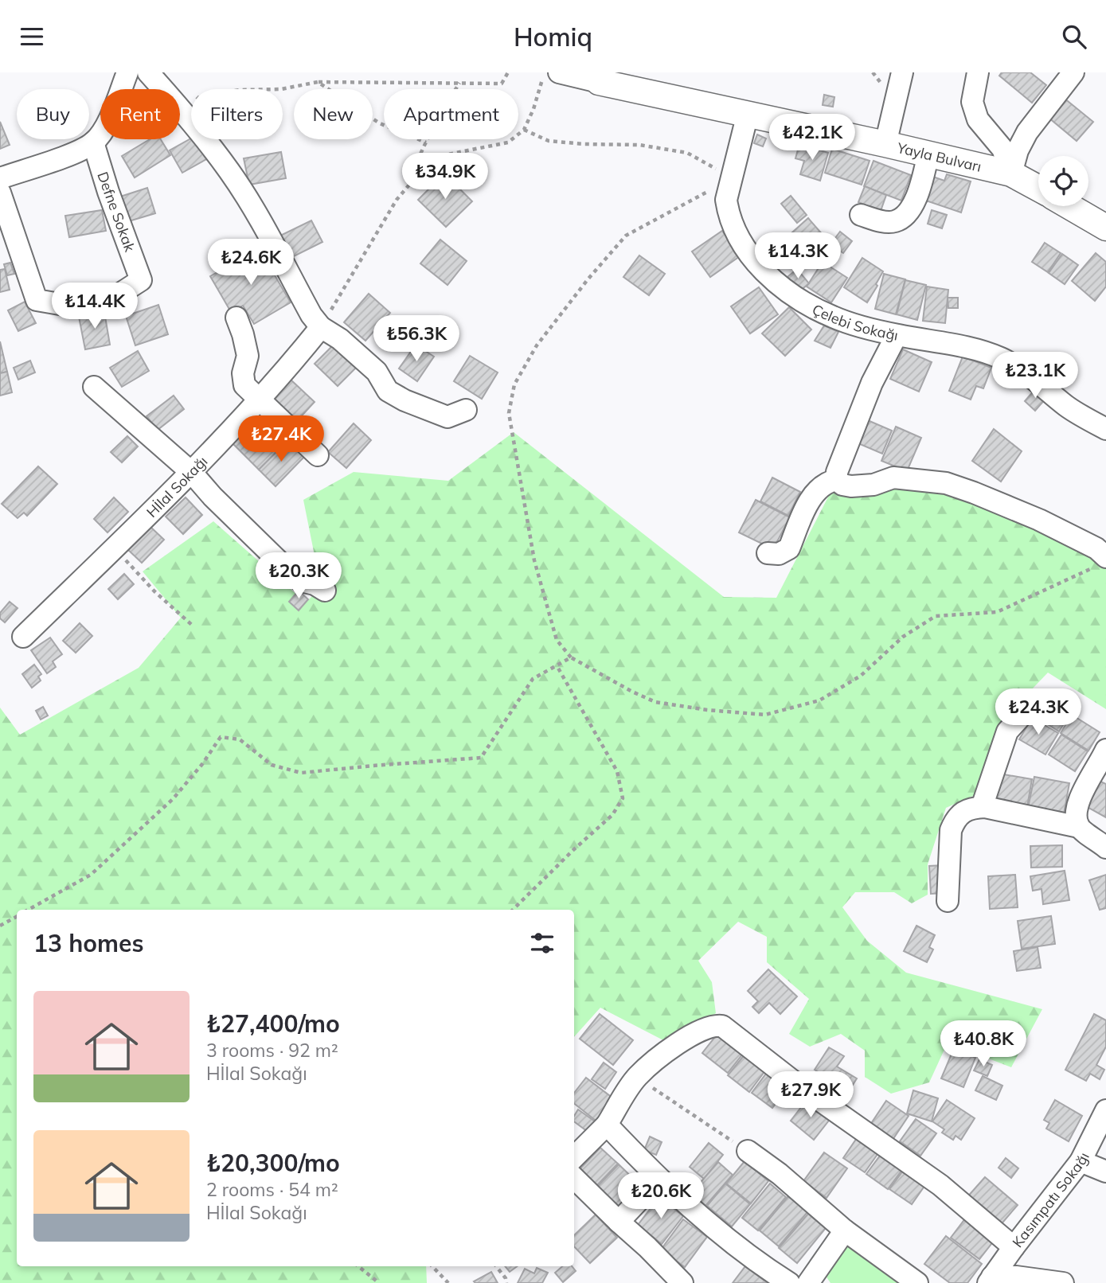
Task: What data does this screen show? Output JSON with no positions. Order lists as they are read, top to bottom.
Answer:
{
  "streets": {
    "main road": ["Yayla Bulvarı"],
    "street": [
      "Defne Sokak",
      "Çelebi Sokağı",
      "Hİlal Sokağı",
      "Kasımpatı Sokağı"
    ]
  },
  "crossings": [
    ["Yayla Bulvarı", "Çelebi Sokağı"]
  ],
  "page": {
    "header": "Homiq",
    "chip": [
      "Buy",
      "Rent",
      "Filters",
      "New",
      "Apartment"
    ],
    "price": [
      "₺42.1K",
      "₺34.9K",
      "₺14.3K",
      "₺24.6K",
      "₺14.4K",
      "₺56.3K",
      "₺23.1K",
      "₺27.4K",
      "₺20.3K",
      "₺24.3K",
      "₺40.8K",
      "₺27.9K",
      "₺20.6K"
    ],
    "heading": "13 homes",
    "list": [
      {
        "name": "₺27,400/mo",
        "note": "3 rooms · 92 m² · Hİlal Sokağı"
      },
      {
        "name": "₺20,300/mo",
        "note": "2 rooms · 54 m² · Hİlal Sokağı"
      }
    ]
  }
}
